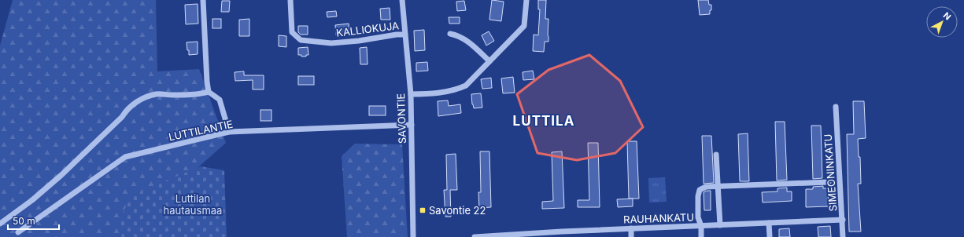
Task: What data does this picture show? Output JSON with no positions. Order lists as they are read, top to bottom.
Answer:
{
  "streets": {
    "street": [
      "KALLIOKUJA",
      "SAVONTIE",
      "LUTTILANTIE",
      "SIMEONINKATU",
      "RAUHANKATU"
    ]
  },
  "crossings": [
    ["KALLIOKUJA", "SAVONTIE"],
    ["SAVONTIE", "LUTTILANTIE"],
    ["SIMEONINKATU", "RAUHANKATU"]
  ],
  "districts": ["LUTTILA"],
  "parks": ["Luttilan hautausmaa"],
  "places": {
    "transit": ["Savontie 22"]
  },
  "scale_bar": "50 m",
  "north": "top right"
}
